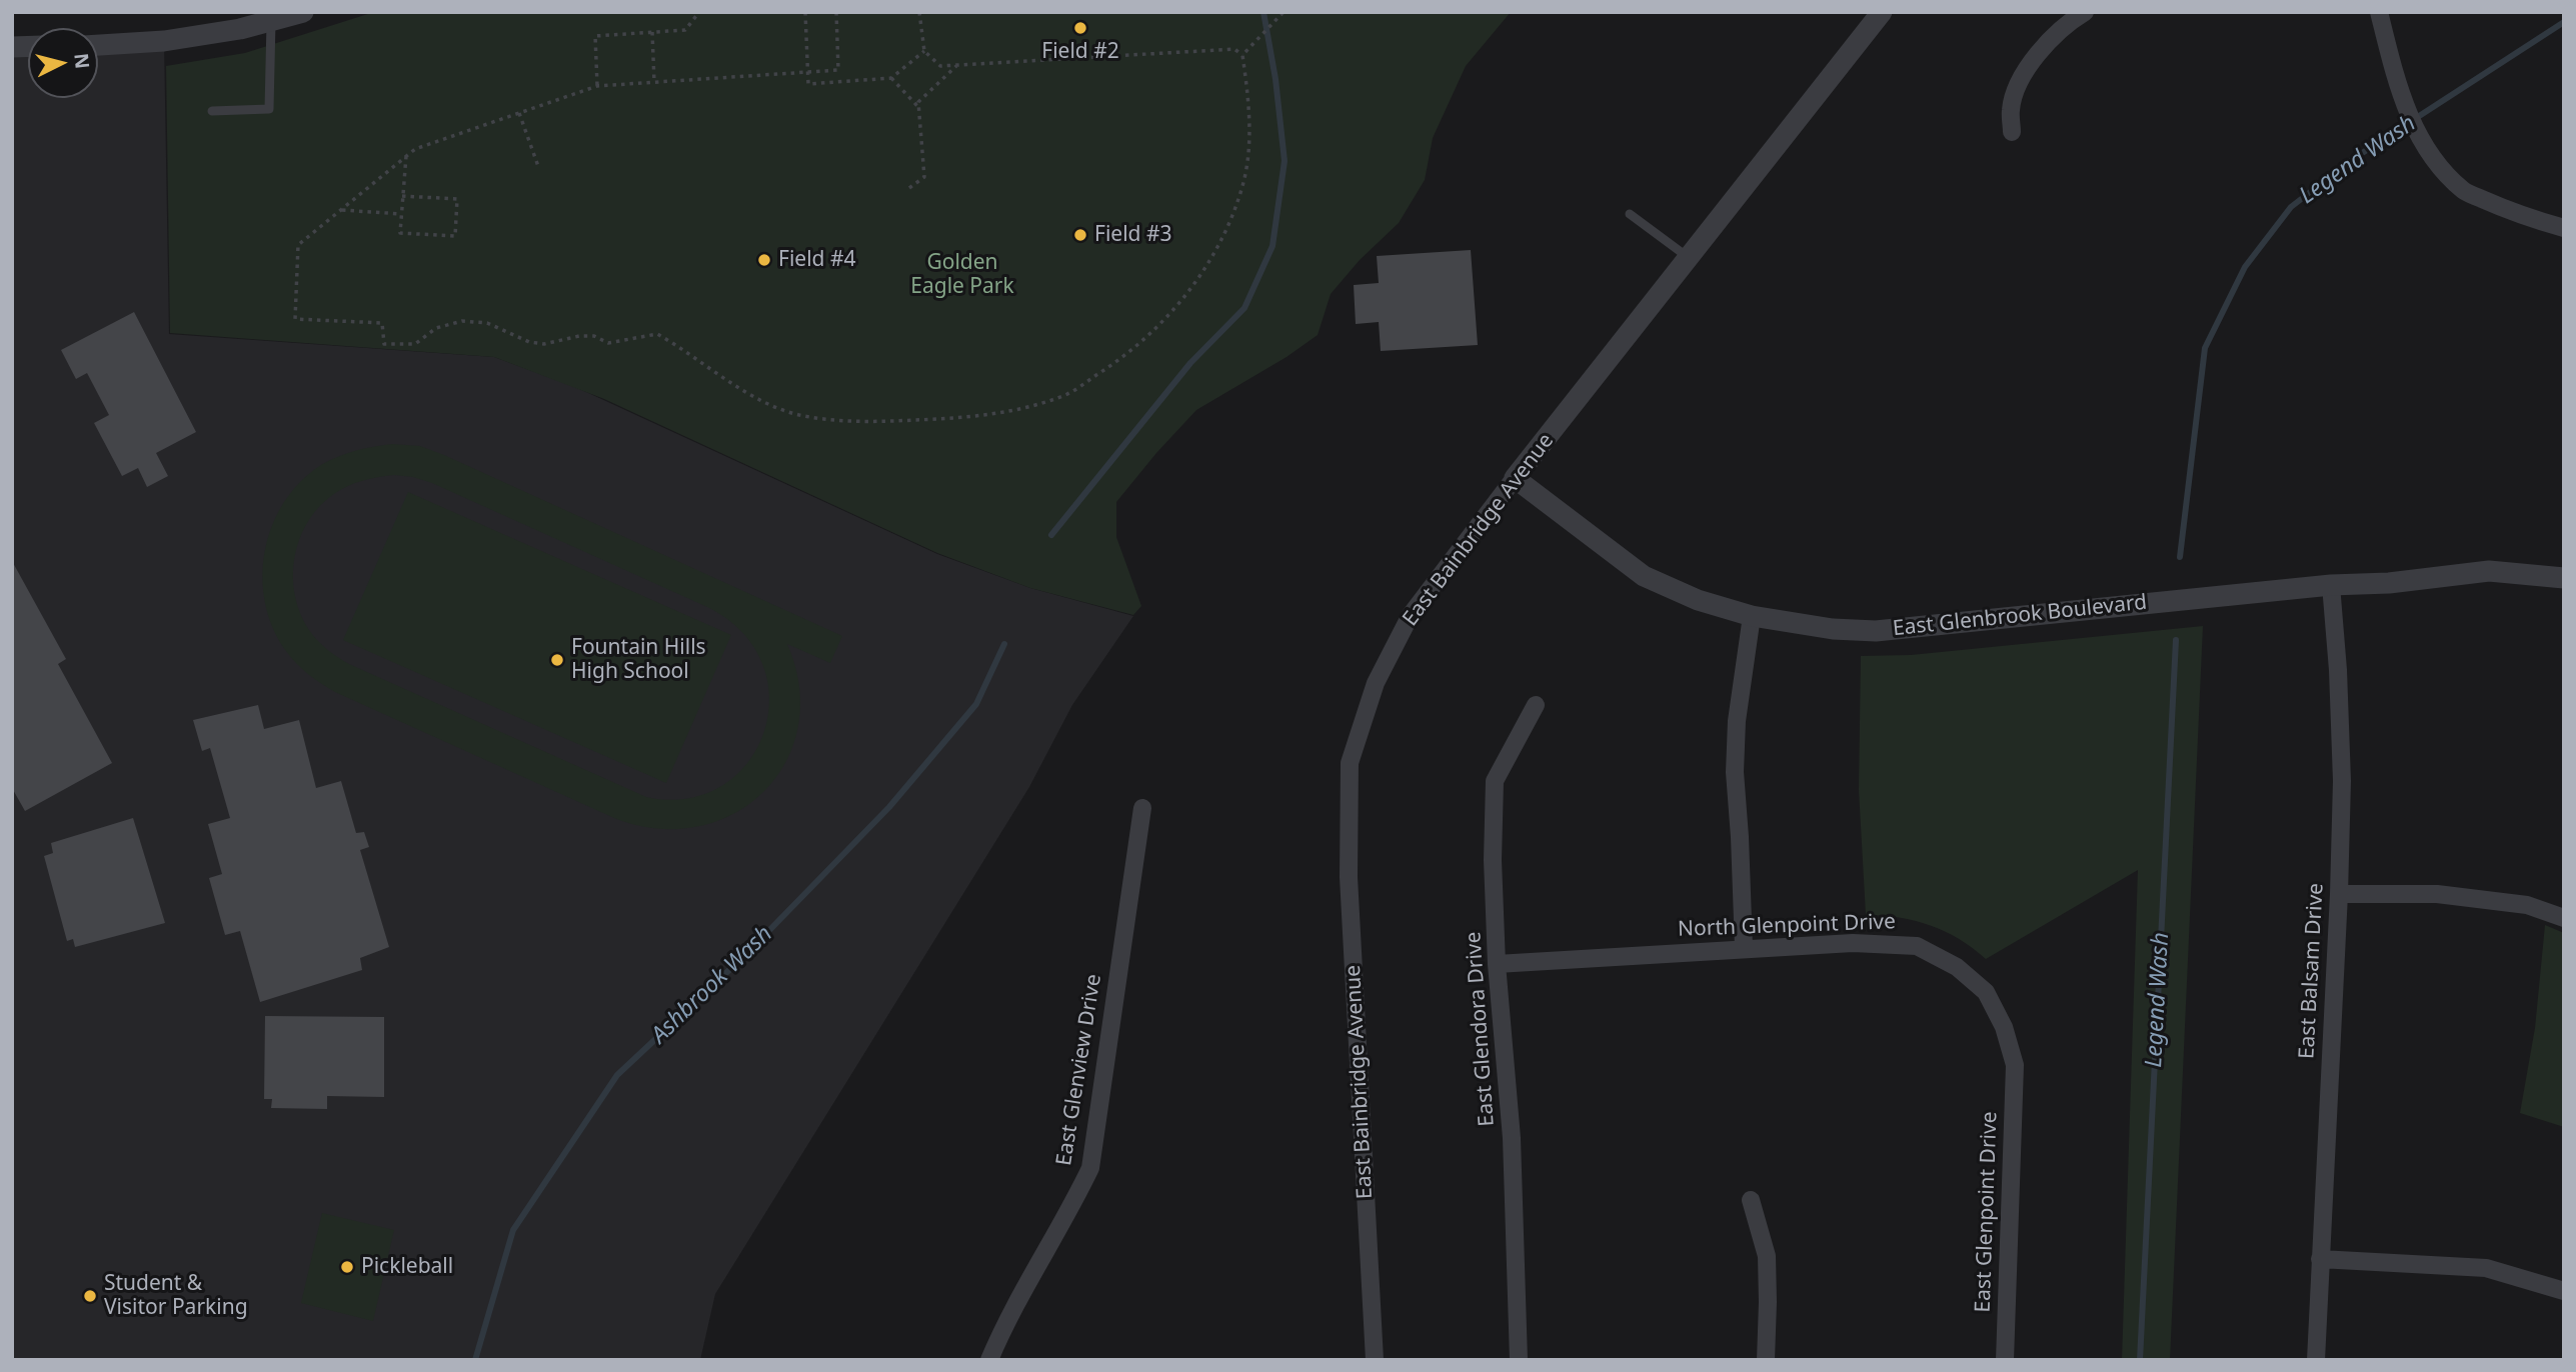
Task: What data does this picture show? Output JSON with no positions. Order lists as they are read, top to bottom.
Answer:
{
  "streets": {
    "street": [
      "East Bainbridge Avenue",
      "East Glenbrook Boulevard",
      "North Glenpoint Drive",
      "East Balsam Drive",
      "East Glendora Drive",
      "East Glenview Drive",
      "East Glenpoint Drive"
    ]
  },
  "crossings": [
    ["East Bainbridge Avenue", "East Glenbrook Boulevard"],
    ["East Glenbrook Boulevard", "East Balsam Drive"],
    ["North Glenpoint Drive", "East Glendora Drive"],
    ["North Glenpoint Drive", "East Glenpoint Drive"]
  ],
  "water": ["Legend Wash", "Ashbrook Wash"],
  "parks": ["Golden Eagle Park"],
  "places": [
    "Field #2",
    "Field #3",
    "Field #4",
    "Fountain Hills High School",
    "Pickleball",
    "Student & Visitor Parking"
  ],
  "north": "right"
}
